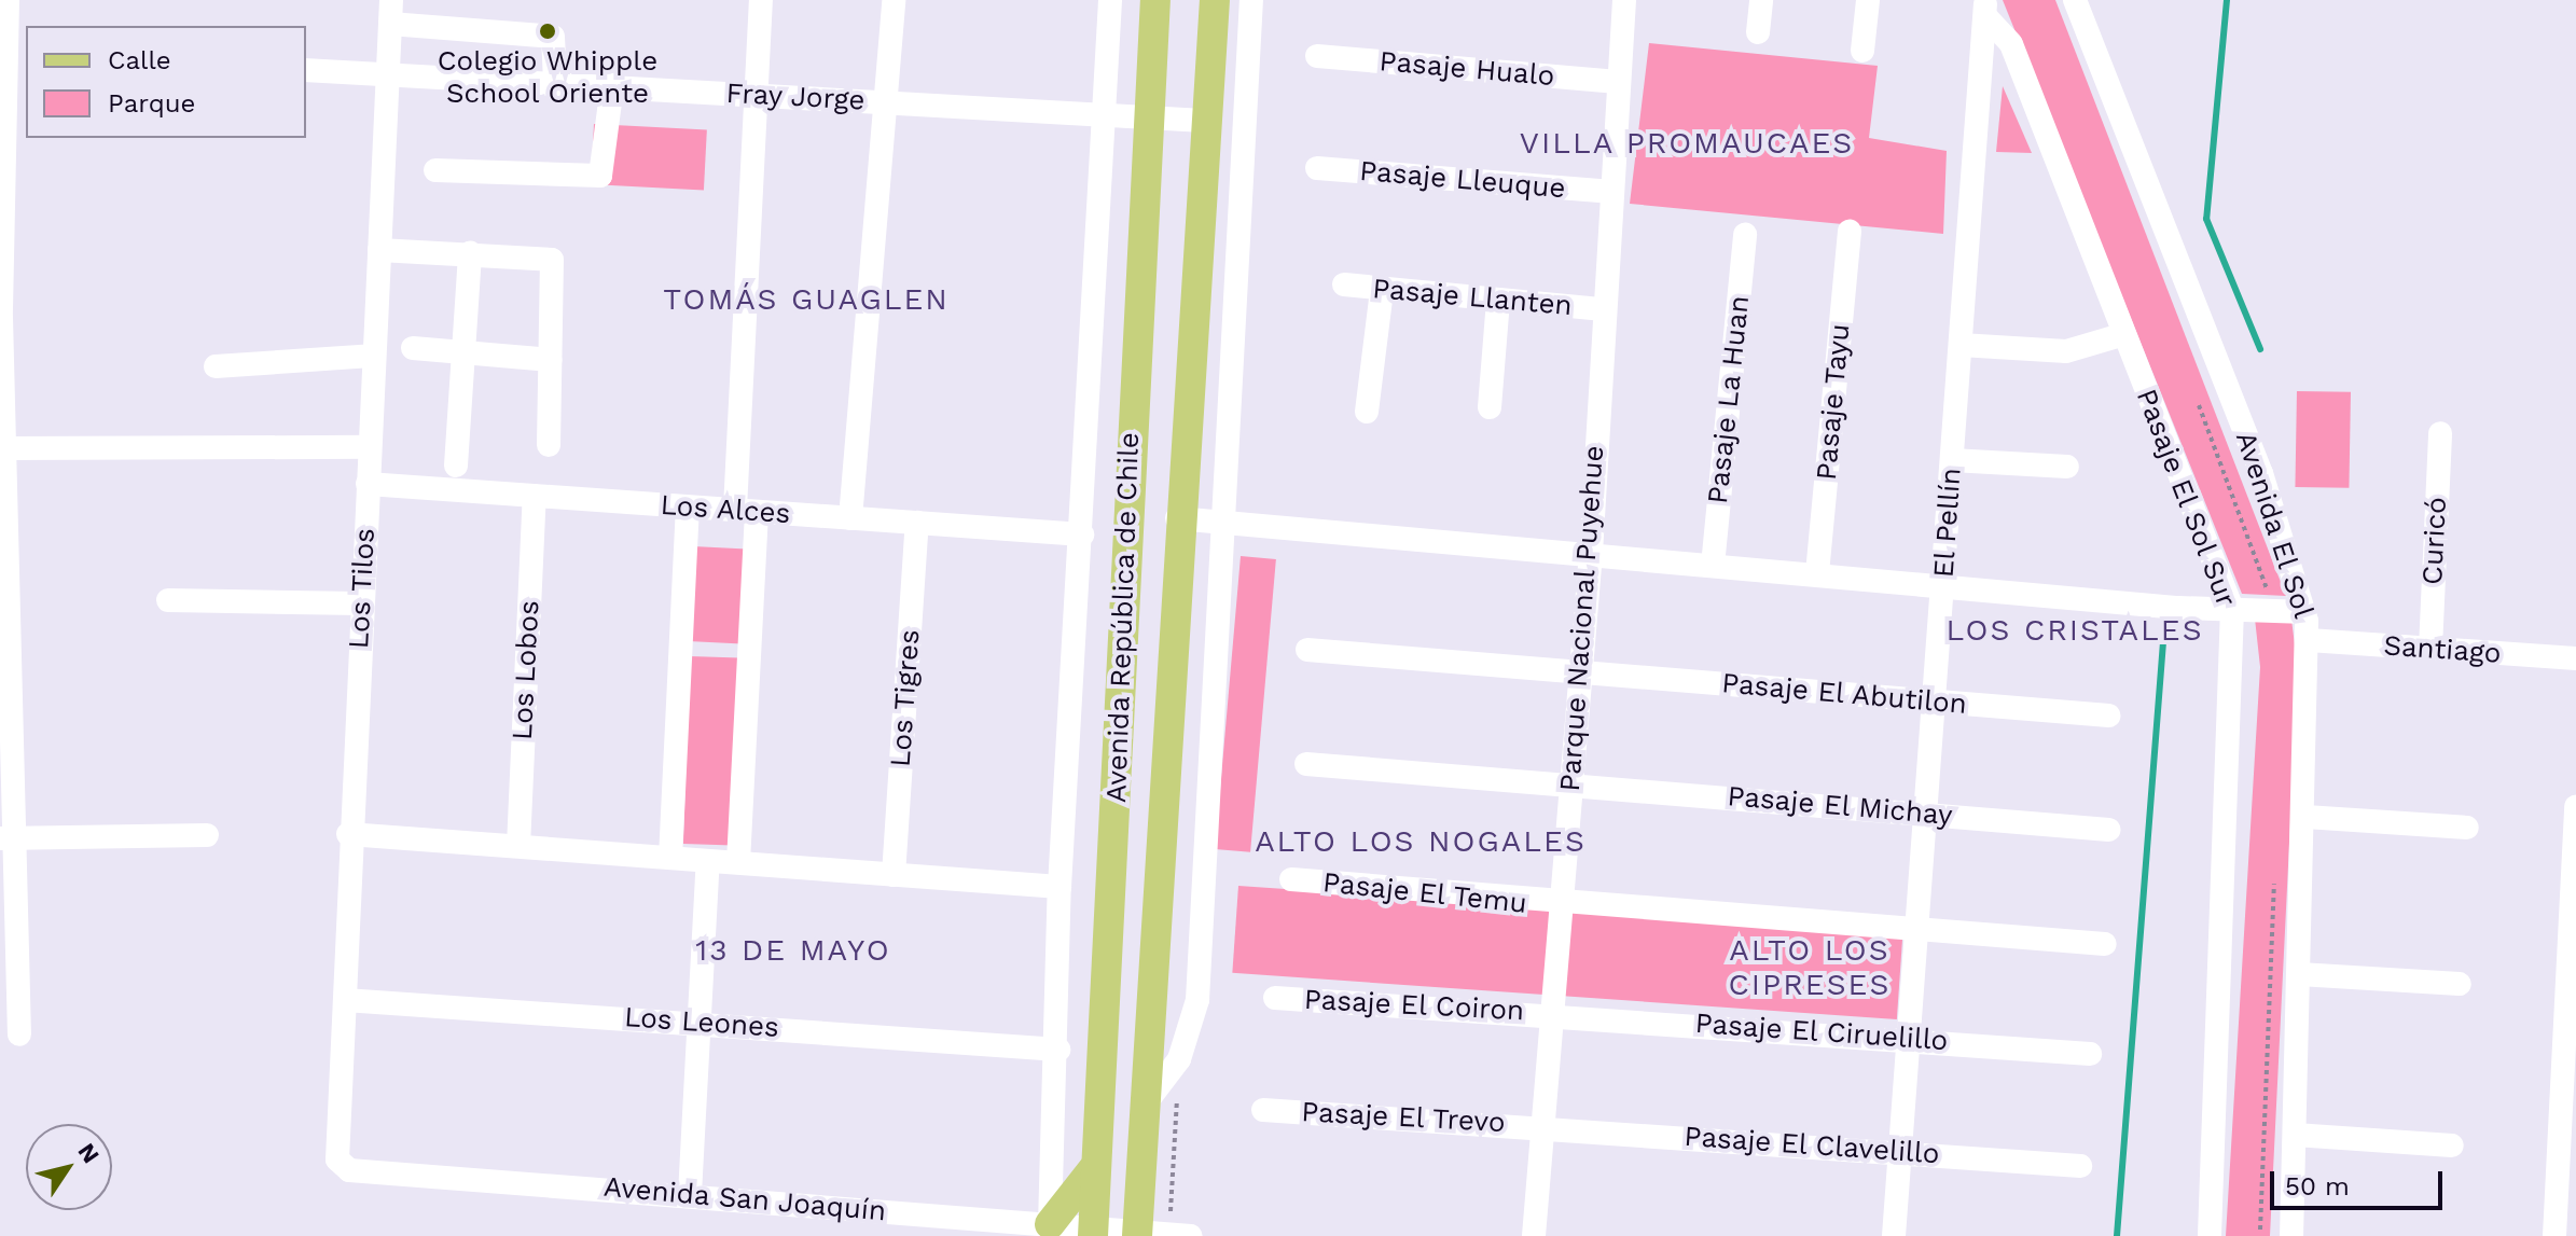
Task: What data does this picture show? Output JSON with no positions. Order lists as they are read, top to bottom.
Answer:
{
  "streets": {
    "main road": ["Avenida República de Chile"],
    "street": [
      "Pasaje Hualo",
      "Fray Jorge",
      "Pasaje Lleuque",
      "Pasaje Llanten",
      "Pasaje La Huan",
      "Pasaje Tayu",
      "Pasaje El Sol Sur",
      "Los Alces",
      "El Pellín",
      "Avenida El Sol",
      "Curicó",
      "Los Tilos",
      "Parque Nacional Puyehue",
      "Santiago",
      "Los Lobos",
      "Pasaje El Abutilon",
      "Los Tigres",
      "Pasaje El Michay",
      "Pasaje El Temu",
      "Pasaje El Coiron",
      "Los Leones",
      "Pasaje El Ciruelillo",
      "Pasaje El Trevo",
      "Pasaje El Clavelillo",
      "Avenida San Joaquín"
    ]
  },
  "crossings": [
    ["Pasaje Hualo", "Parque Nacional Puyehue"],
    ["Fray Jorge", "Los Tilos"],
    ["Fray Jorge", "Avenida República de Chile"],
    ["Pasaje Lleuque", "Parque Nacional Puyehue"],
    ["Pasaje Llanten", "Parque Nacional Puyehue"],
    ["Pasaje El Sol Sur", "El Pellín"],
    ["Los Alces", "Los Tilos"],
    ["Los Alces", "Avenida República de Chile"],
    ["Los Alces", "Los Lobos"],
    ["Los Alces", "Los Tigres"],
    ["El Pellín", "Pasaje El Abutilon"],
    ["El Pellín", "Pasaje El Michay"],
    ["El Pellín", "Pasaje El Temu"],
    ["El Pellín", "Pasaje El Ciruelillo"],
    ["El Pellín", "Pasaje El Clavelillo"],
    ["Avenida El Sol", "Santiago"],
    ["Curicó", "Santiago"],
    ["Los Tilos", "Los Leones"],
    ["Los Tilos", "Avenida San Joaquín"],
    ["Avenida República de Chile", "Los Leones"],
    ["Avenida República de Chile", "Avenida San Joaquín"],
    ["Parque Nacional Puyehue", "Pasaje El Abutilon"],
    ["Parque Nacional Puyehue", "Pasaje El Michay"],
    ["Parque Nacional Puyehue", "Pasaje El Temu"],
    ["Parque Nacional Puyehue", "Pasaje El Coiron"],
    ["Parque Nacional Puyehue", "Pasaje El Ciruelillo"],
    ["Parque Nacional Puyehue", "Pasaje El Trevo"],
    ["Parque Nacional Puyehue", "Pasaje El Clavelillo"],
    ["Pasaje El Coiron", "Pasaje El Ciruelillo"],
    ["Pasaje El Trevo", "Pasaje El Clavelillo"]
  ],
  "districts": [
    "VILLA PROMAUCAES",
    "TOMÁS GUAGLEN",
    "LOS CRISTALES",
    "ALTO LOS NOGALES",
    "13 DE MAYO",
    "ALTO LOS CIPRESES"
  ],
  "places": ["Colegio Whipple School Oriente"],
  "legend": ["Calle", "Parque"],
  "scale_bar": "50 m",
  "north": "top right"
}
